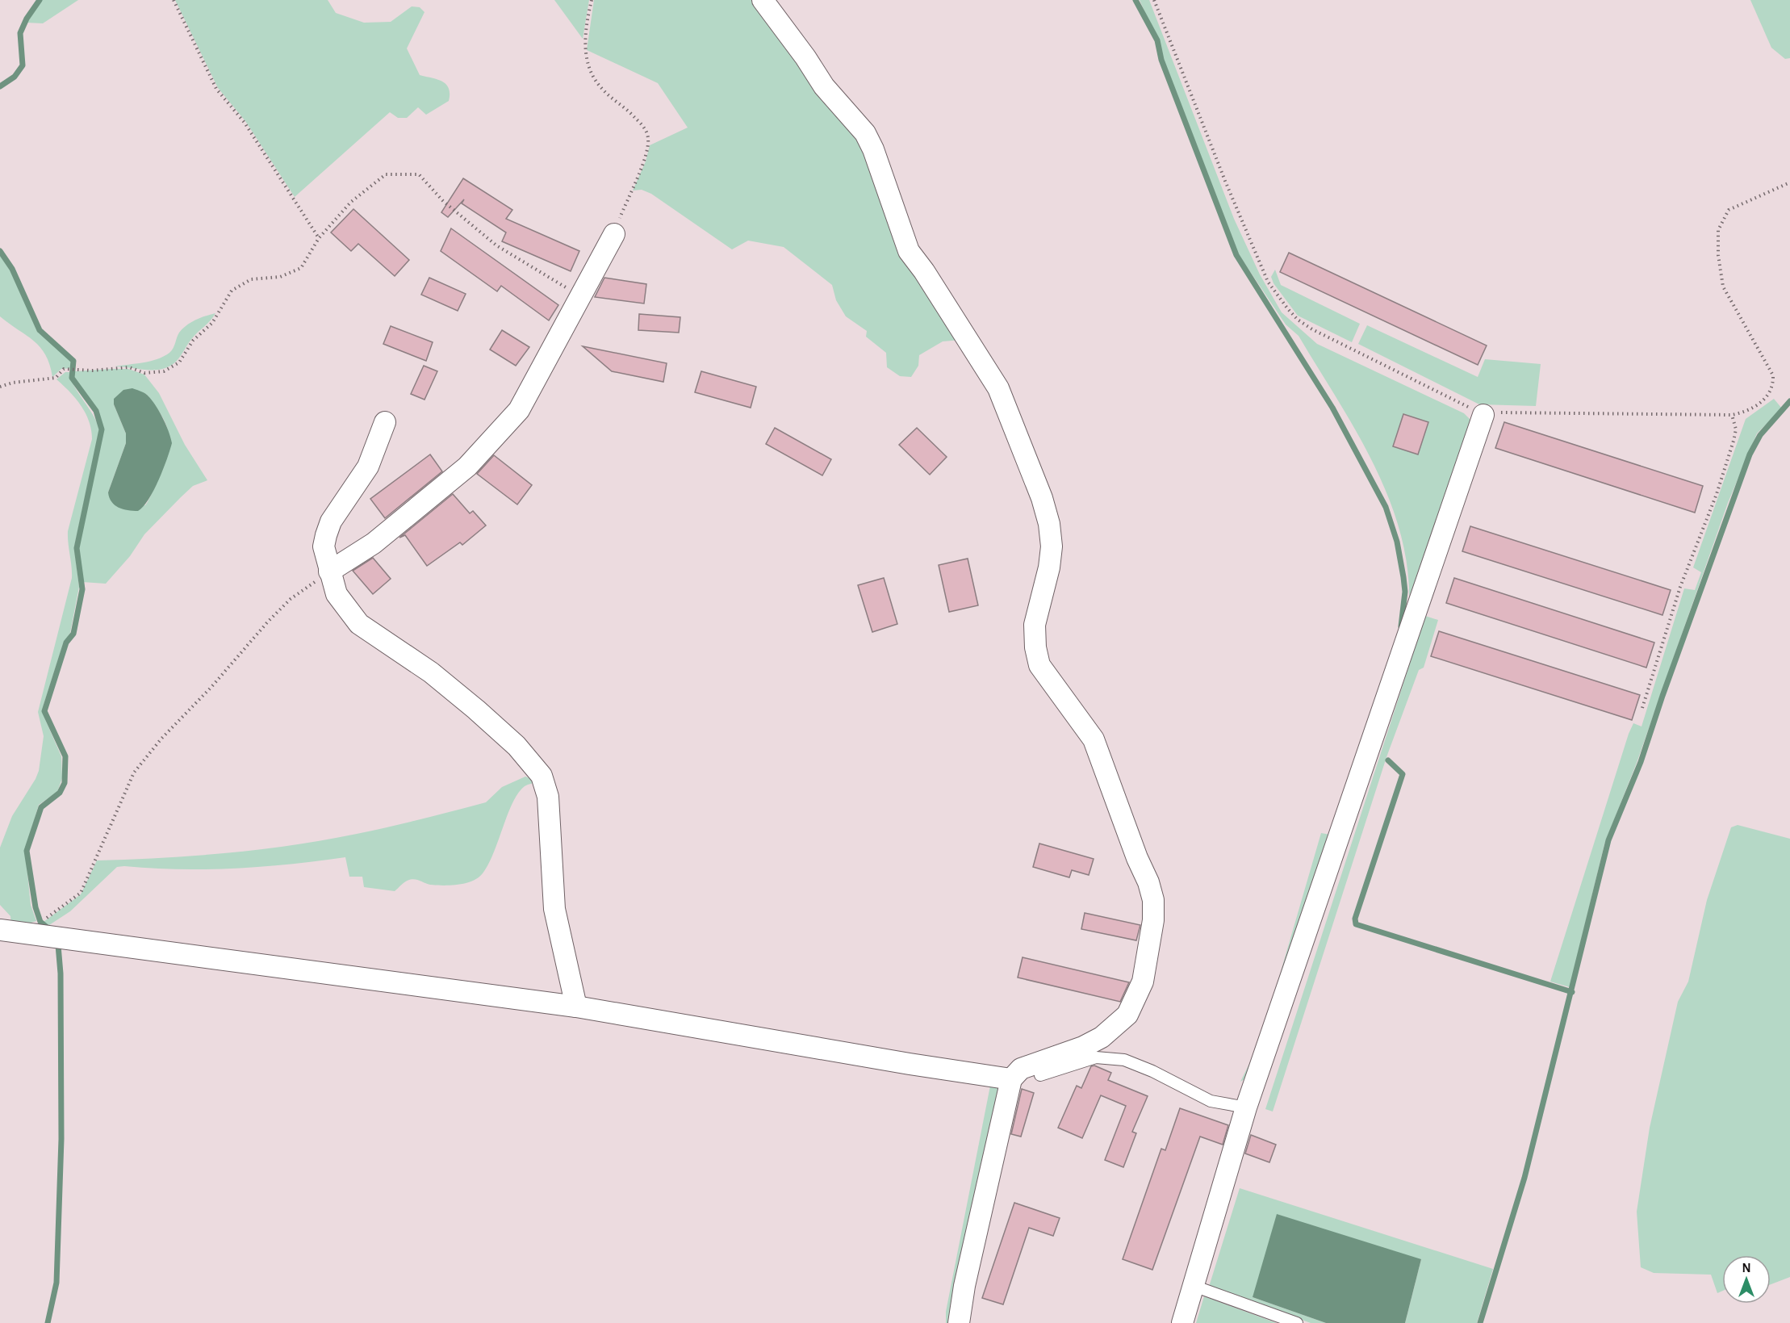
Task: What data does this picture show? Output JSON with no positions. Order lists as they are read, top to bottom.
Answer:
{
  "north": "top"
}
